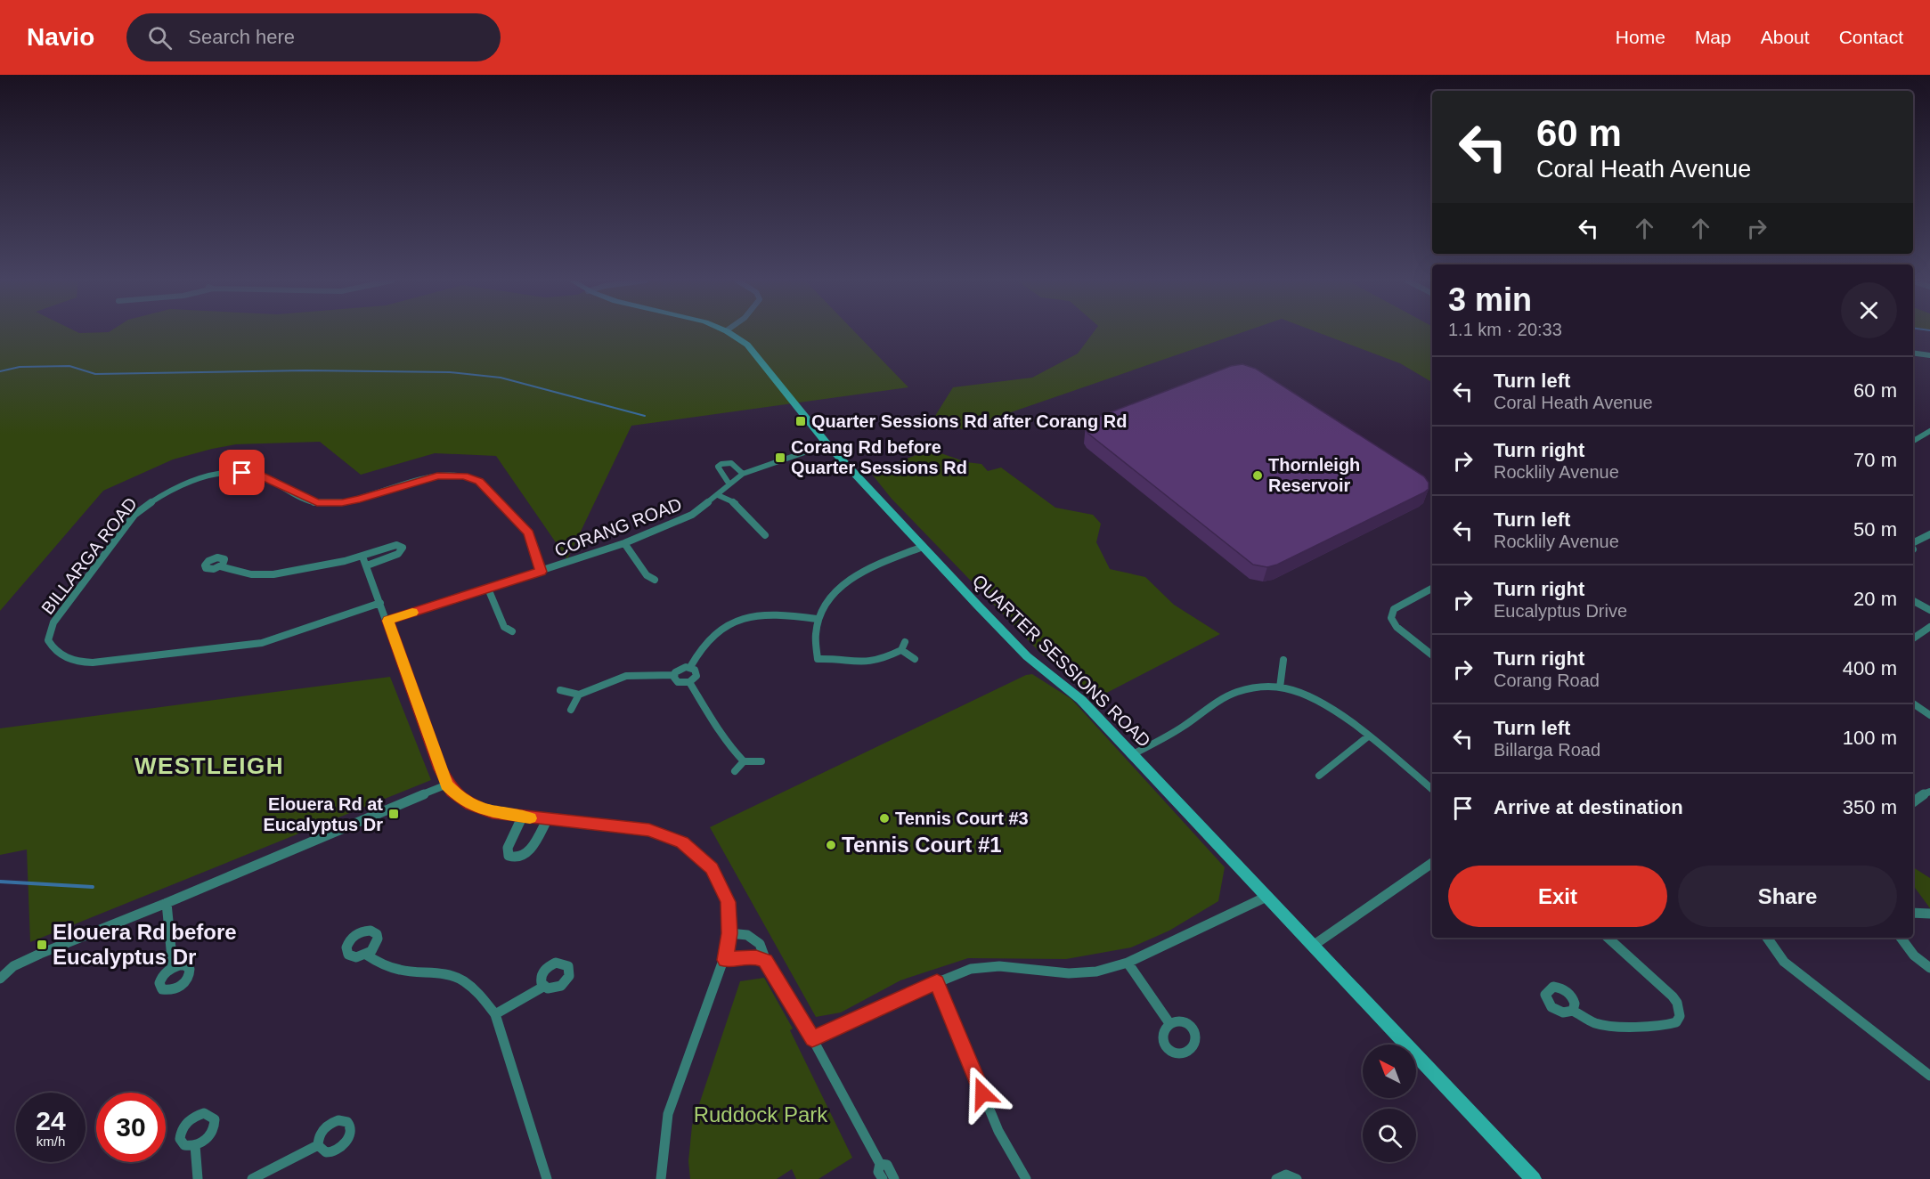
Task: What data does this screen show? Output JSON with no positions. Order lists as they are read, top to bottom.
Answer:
{
  "streets": {
    "main road": ["QUARTER SESSIONS ROAD"],
    "street": ["CORANG ROAD", "BILLARGA ROAD"]
  },
  "crossings": [
    ["CORANG ROAD", "BILLARGA ROAD"],
    ["CORANG ROAD", "QUARTER SESSIONS ROAD"]
  ],
  "districts": ["WESTLEIGH"],
  "parks": ["Ruddock Park"],
  "places": {
    "transit": [
      "Quarter Sessions Rd after Corang Rd",
      "Corang Rd before Quarter Sessions Rd",
      "Elouera Rd at Eucalyptus Dr",
      "Elouera Rd before Eucalyptus Dr"
    ],
    "other": ["Thornleigh Reservoir", "Tennis Court #3", "Tennis Court #1"]
  },
  "north": "top left",
  "page": {
    "header": "Navio",
    "search": "Search here",
    "nav": [
      "Home",
      "Map",
      "About",
      "Contact"
    ],
    "turn": ["60 m", "Coral Heath Avenue"],
    "heading": ["3 min", "1.1 km · 20:33"],
    "list": [
      {
        "name": "Turn left",
        "note": "Coral Heath Avenue",
        "value": "60 m"
      },
      {
        "name": "Turn right",
        "note": "Rocklily Avenue",
        "value": "70 m"
      },
      {
        "name": "Turn left",
        "note": "Rocklily Avenue",
        "value": "50 m"
      },
      {
        "name": "Turn right",
        "note": "Eucalyptus Drive",
        "value": "20 m"
      },
      {
        "name": "Turn right",
        "note": "Corang Road",
        "value": "400 m"
      },
      {
        "name": "Turn left",
        "note": "Billarga Road",
        "value": "100 m"
      },
      {
        "name": "Arrive at destination",
        "value": "350 m"
      }
    ],
    "buttons": ["Exit", "Share"],
    "speed": "24 km/h",
    "limit": "30"
  }
}
